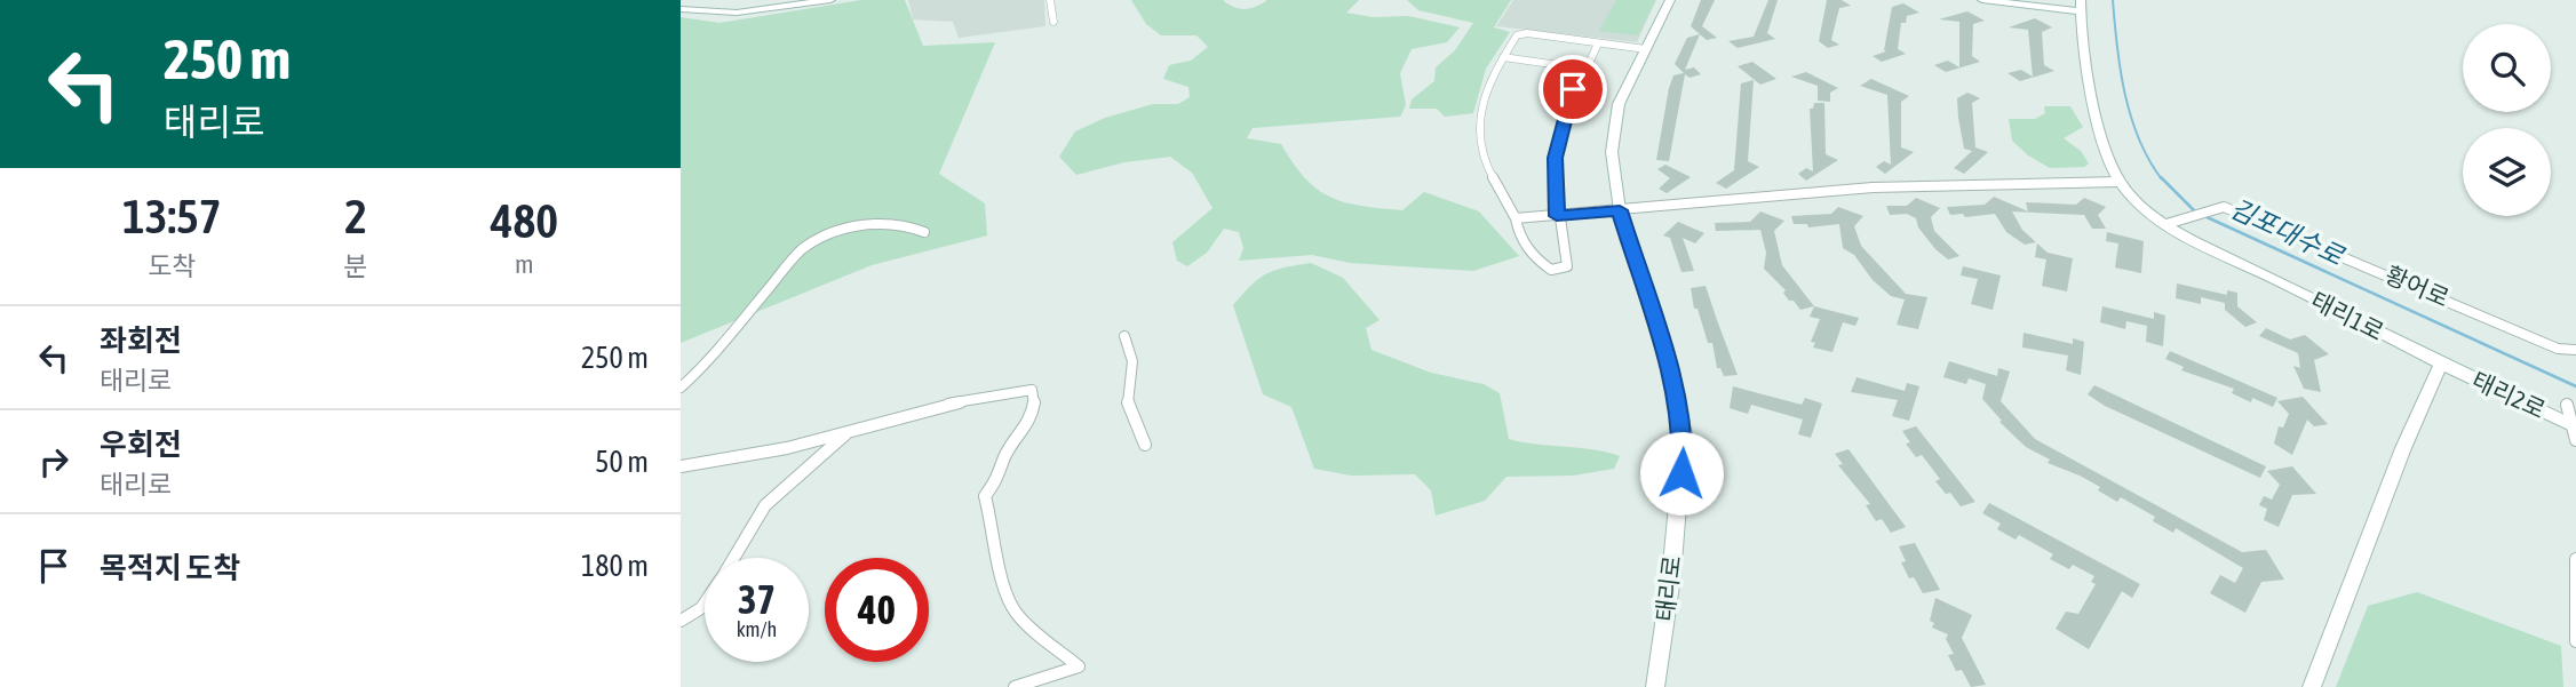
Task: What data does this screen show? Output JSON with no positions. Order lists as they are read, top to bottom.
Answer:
{
  "streets": {
    "street": [
      "황어로",
      "태리1로",
      "태리2로",
      "태리로"
    ]
  },
  "crossings": [
    ["황어로", "태리1로"],
    ["태리1로", "태리2로"]
  ],
  "water": ["김포대수로"],
  "page": {
    "turn": ["250 m", "태리로"],
    "eta": [
      "13:57",
      "도착",
      "2",
      "분",
      "480",
      "m"
    ],
    "list": [
      {
        "name": "좌회전",
        "note": "태리로",
        "value": "250 m"
      },
      {
        "name": "우회전",
        "note": "태리로",
        "value": "50 m"
      },
      {
        "name": "목적지 도착",
        "value": "180 m"
      }
    ],
    "speed": "37 km/h",
    "limit": "40"
  }
}
